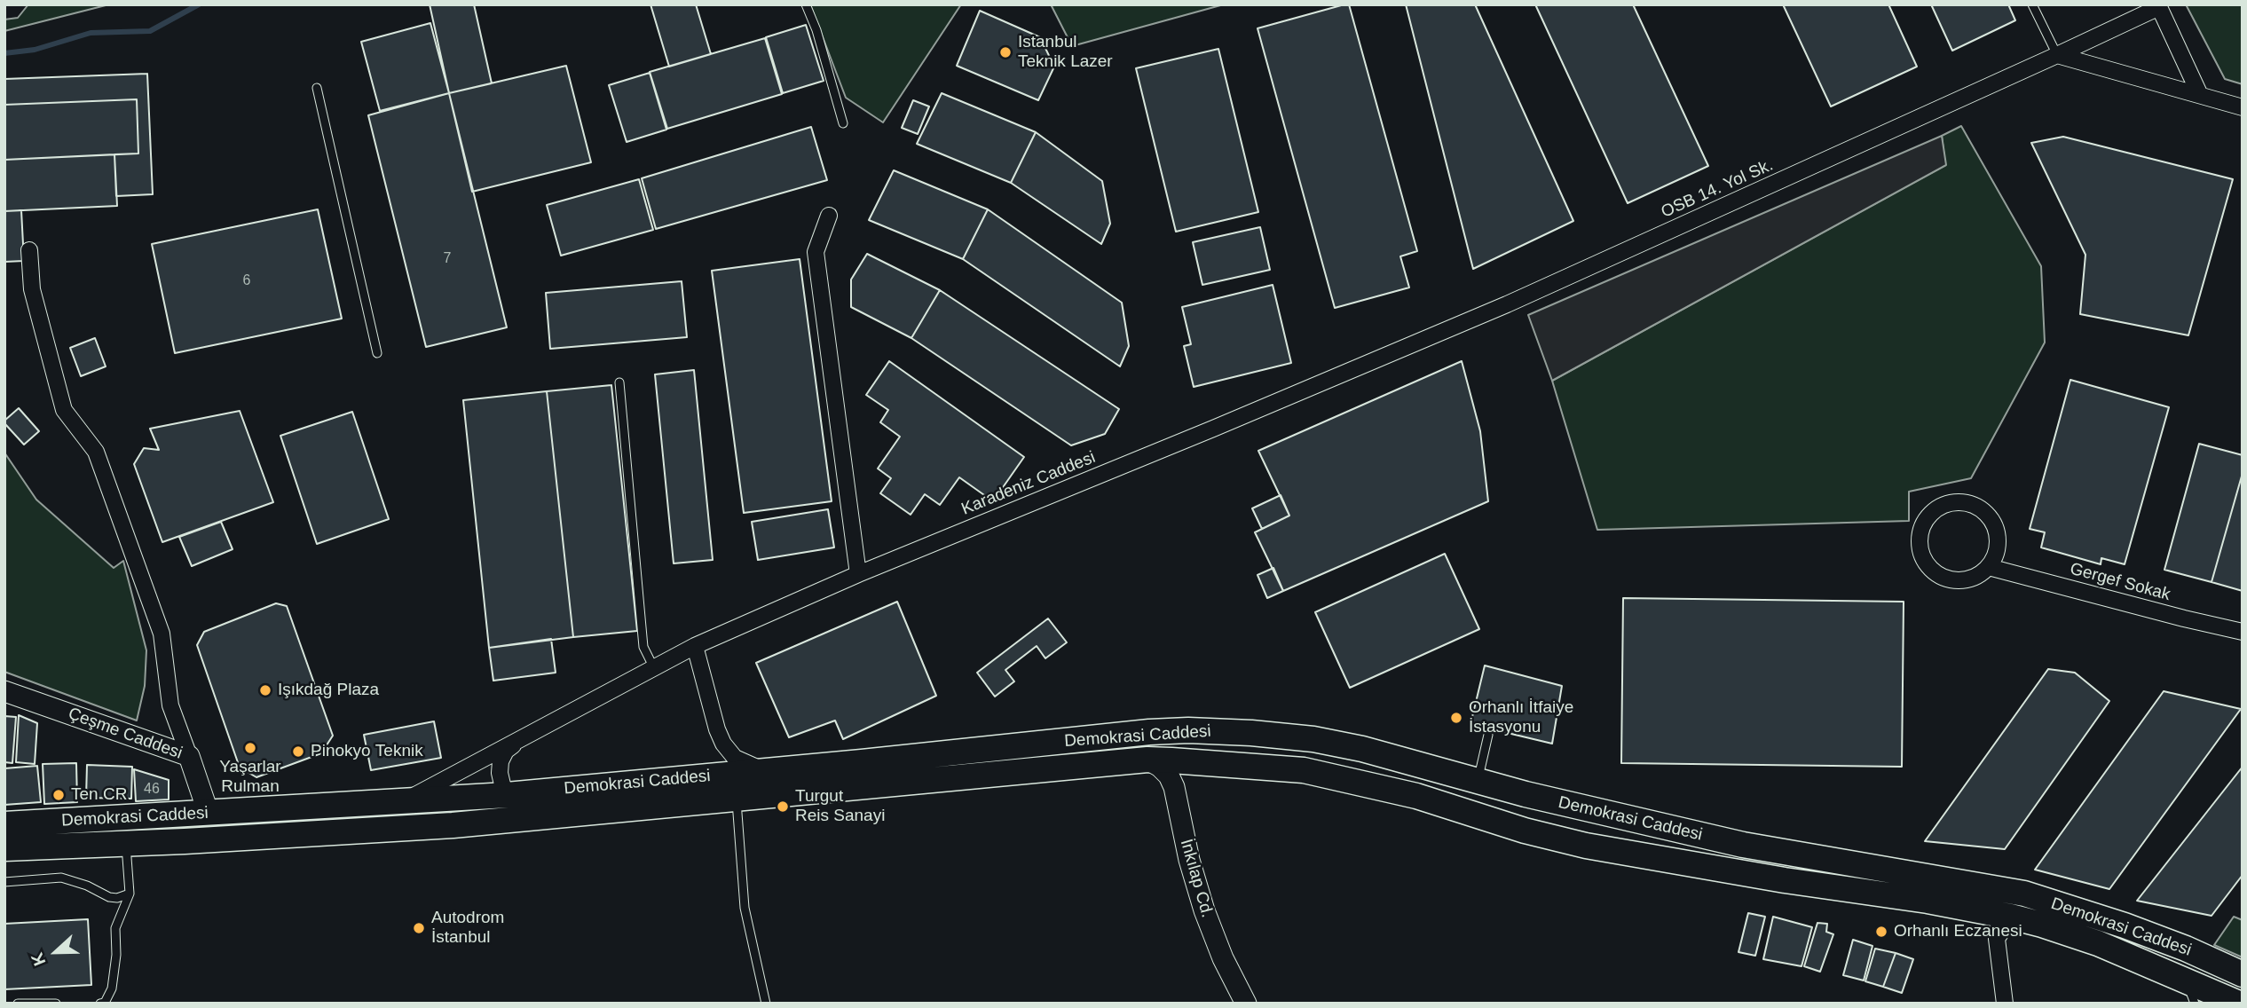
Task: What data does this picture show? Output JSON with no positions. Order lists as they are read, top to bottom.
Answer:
{
  "streets": {
    "main road": ["Demokrasi Caddesi"],
    "street": [
      "OSB 14. Yol Sk.",
      "Karadeniz Caddesi",
      "Gergef Sokak",
      "Çeşme Caddesi",
      "İnkılap Cd."
    ]
  },
  "crossings": [
    ["OSB 14. Yol Sk.", "Karadeniz Caddesi"],
    ["Karadeniz Caddesi", "Demokrasi Caddesi"],
    ["Çeşme Caddesi", "Demokrasi Caddesi"],
    ["Demokrasi Caddesi", "İnkılap Cd."]
  ],
  "places": [
    "Istanbul Teknik Lazer",
    "Işıkdağ Plaza",
    "Orhanlı İtfaiye İstasyonu",
    "Yaşarlar Rulman",
    "Pinokyo Teknik",
    "Ten CR",
    "Turgut Reis Sanayi",
    "Autodrom İstanbul",
    "Orhanlı Eczanesi"
  ],
  "house_numbers": ["7", "6", "46"],
  "north": "left"
}
